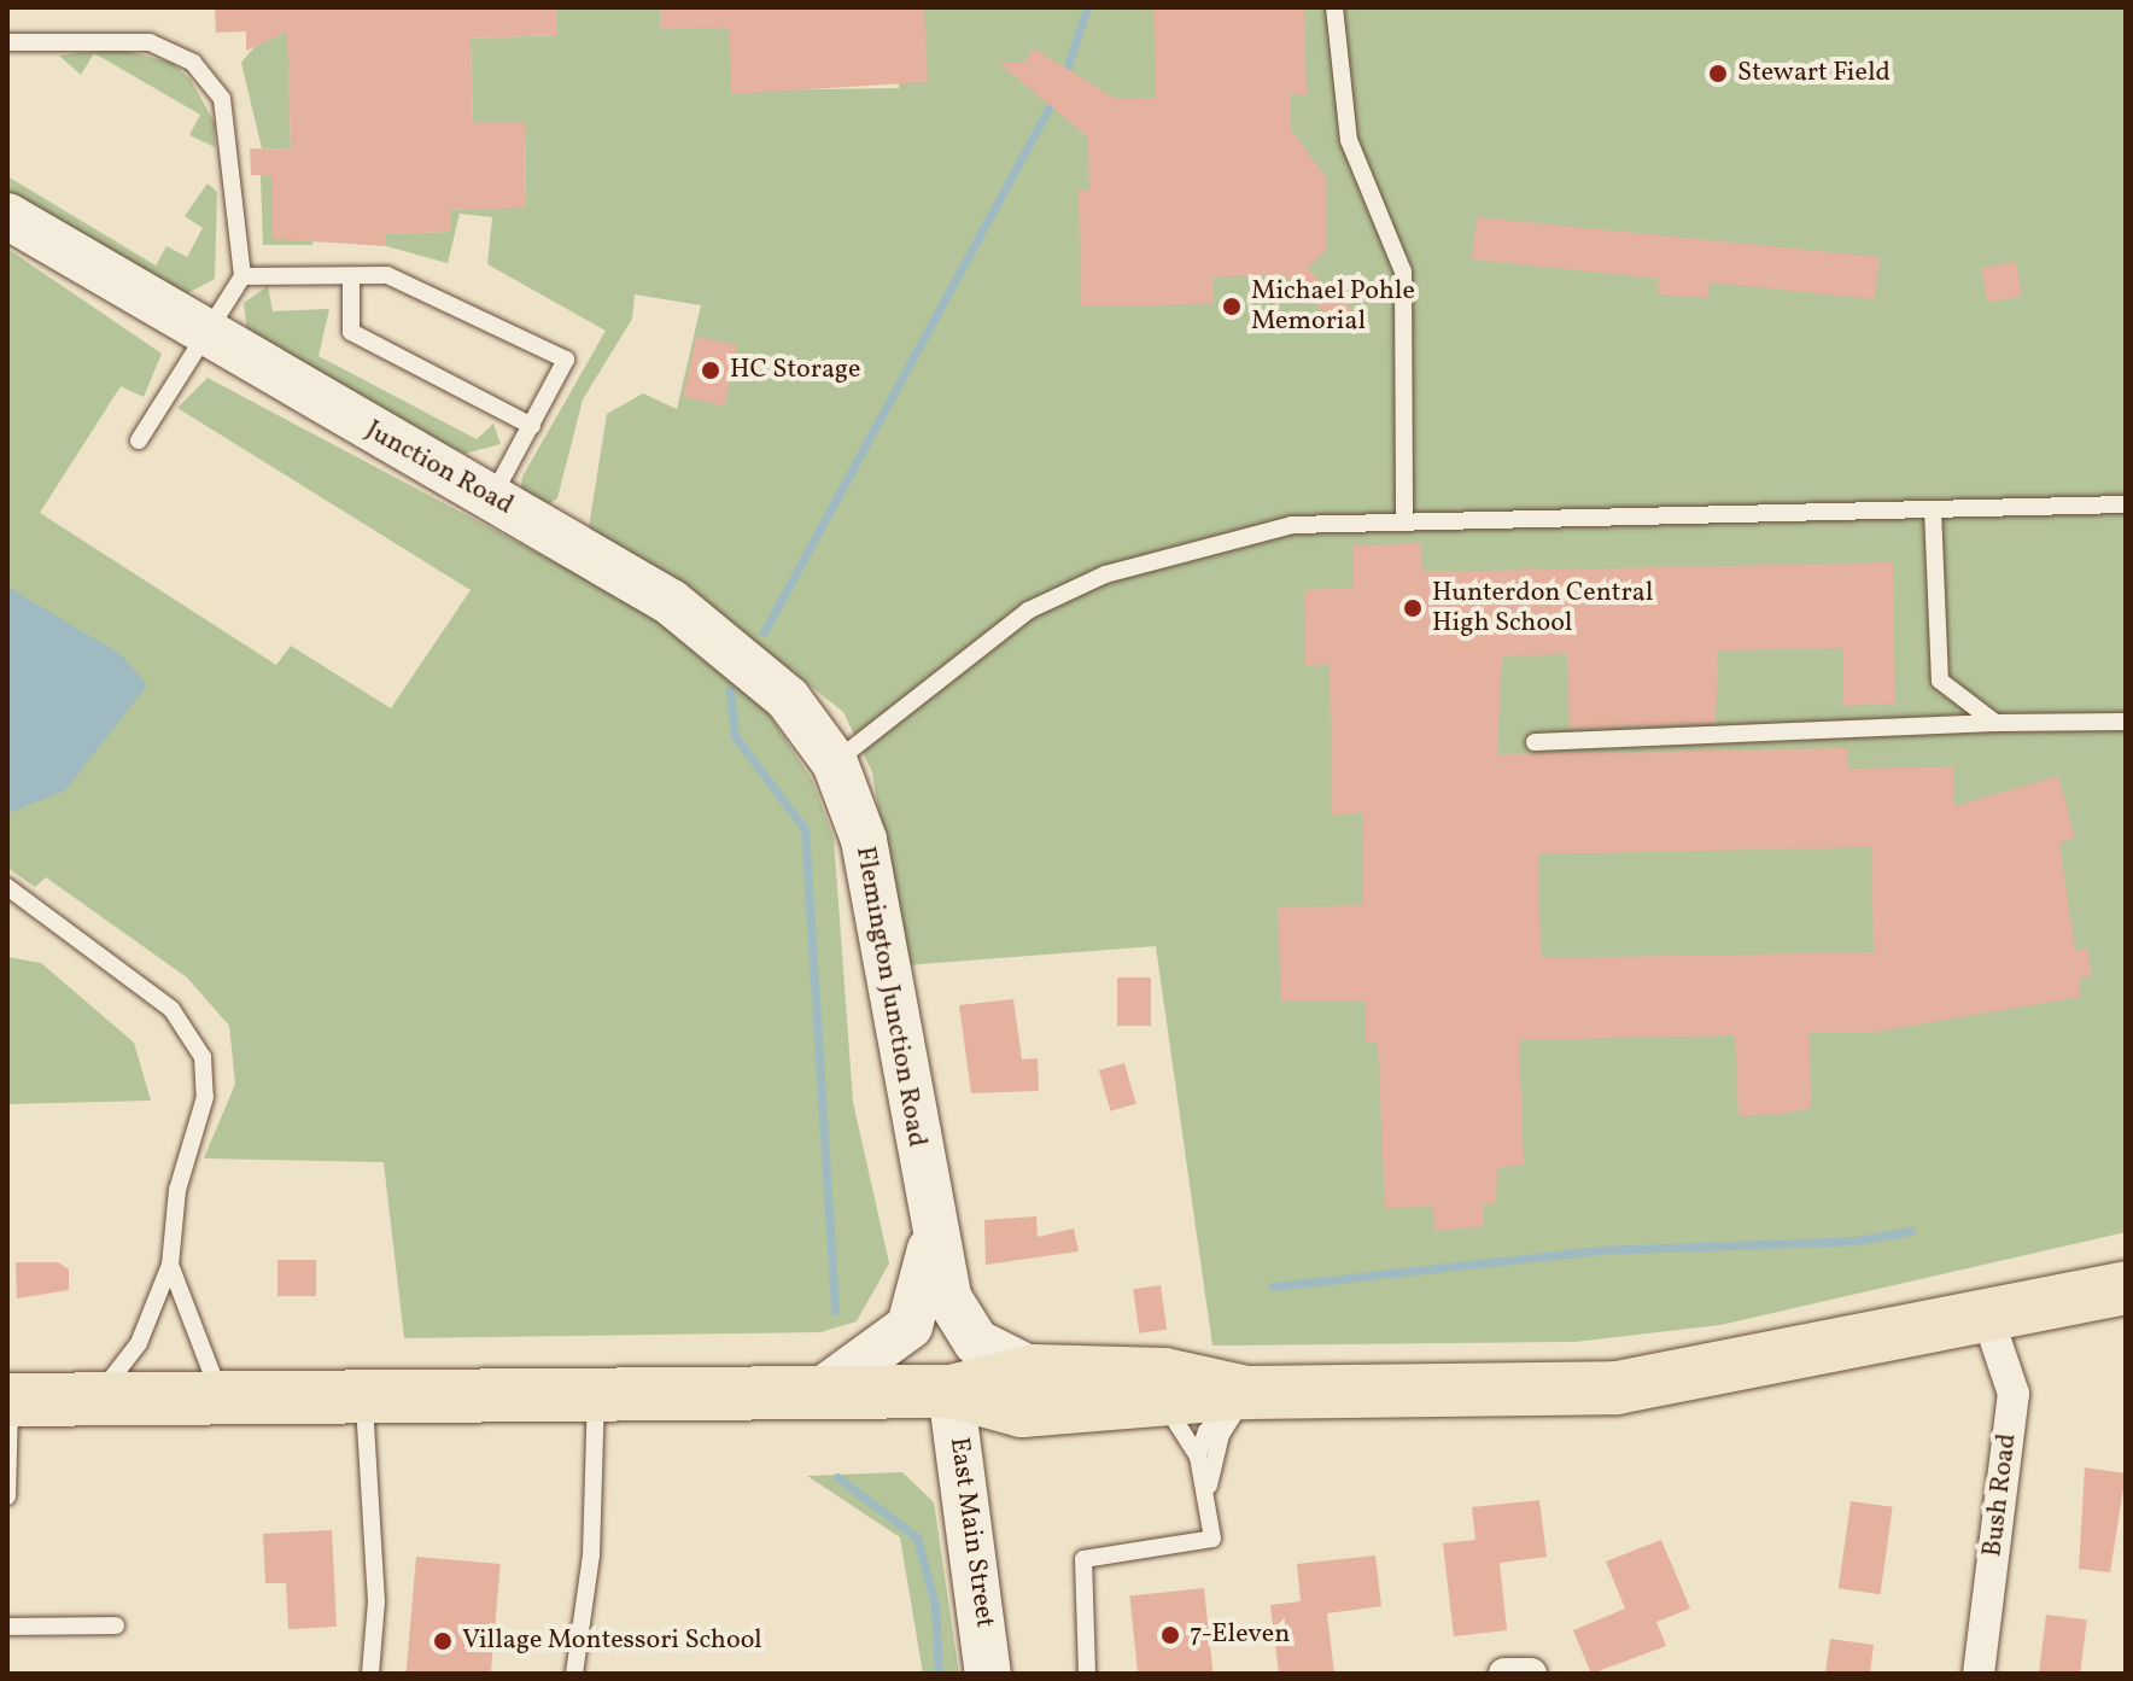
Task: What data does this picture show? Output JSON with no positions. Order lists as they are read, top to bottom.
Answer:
{
  "streets": {
    "street": [
      "Junction Road",
      "Flemington Junction Road",
      "Bush Road",
      "East Main Street"
    ]
  },
  "crossings": [
    ["Junction Road", "Flemington Junction Road"]
  ],
  "places": [
    "Stewart Field",
    "Michael Pohle Memorial",
    "HC Storage",
    "Hunterdon Central High School",
    "7-Eleven",
    "Village Montessori School"
  ]
}
